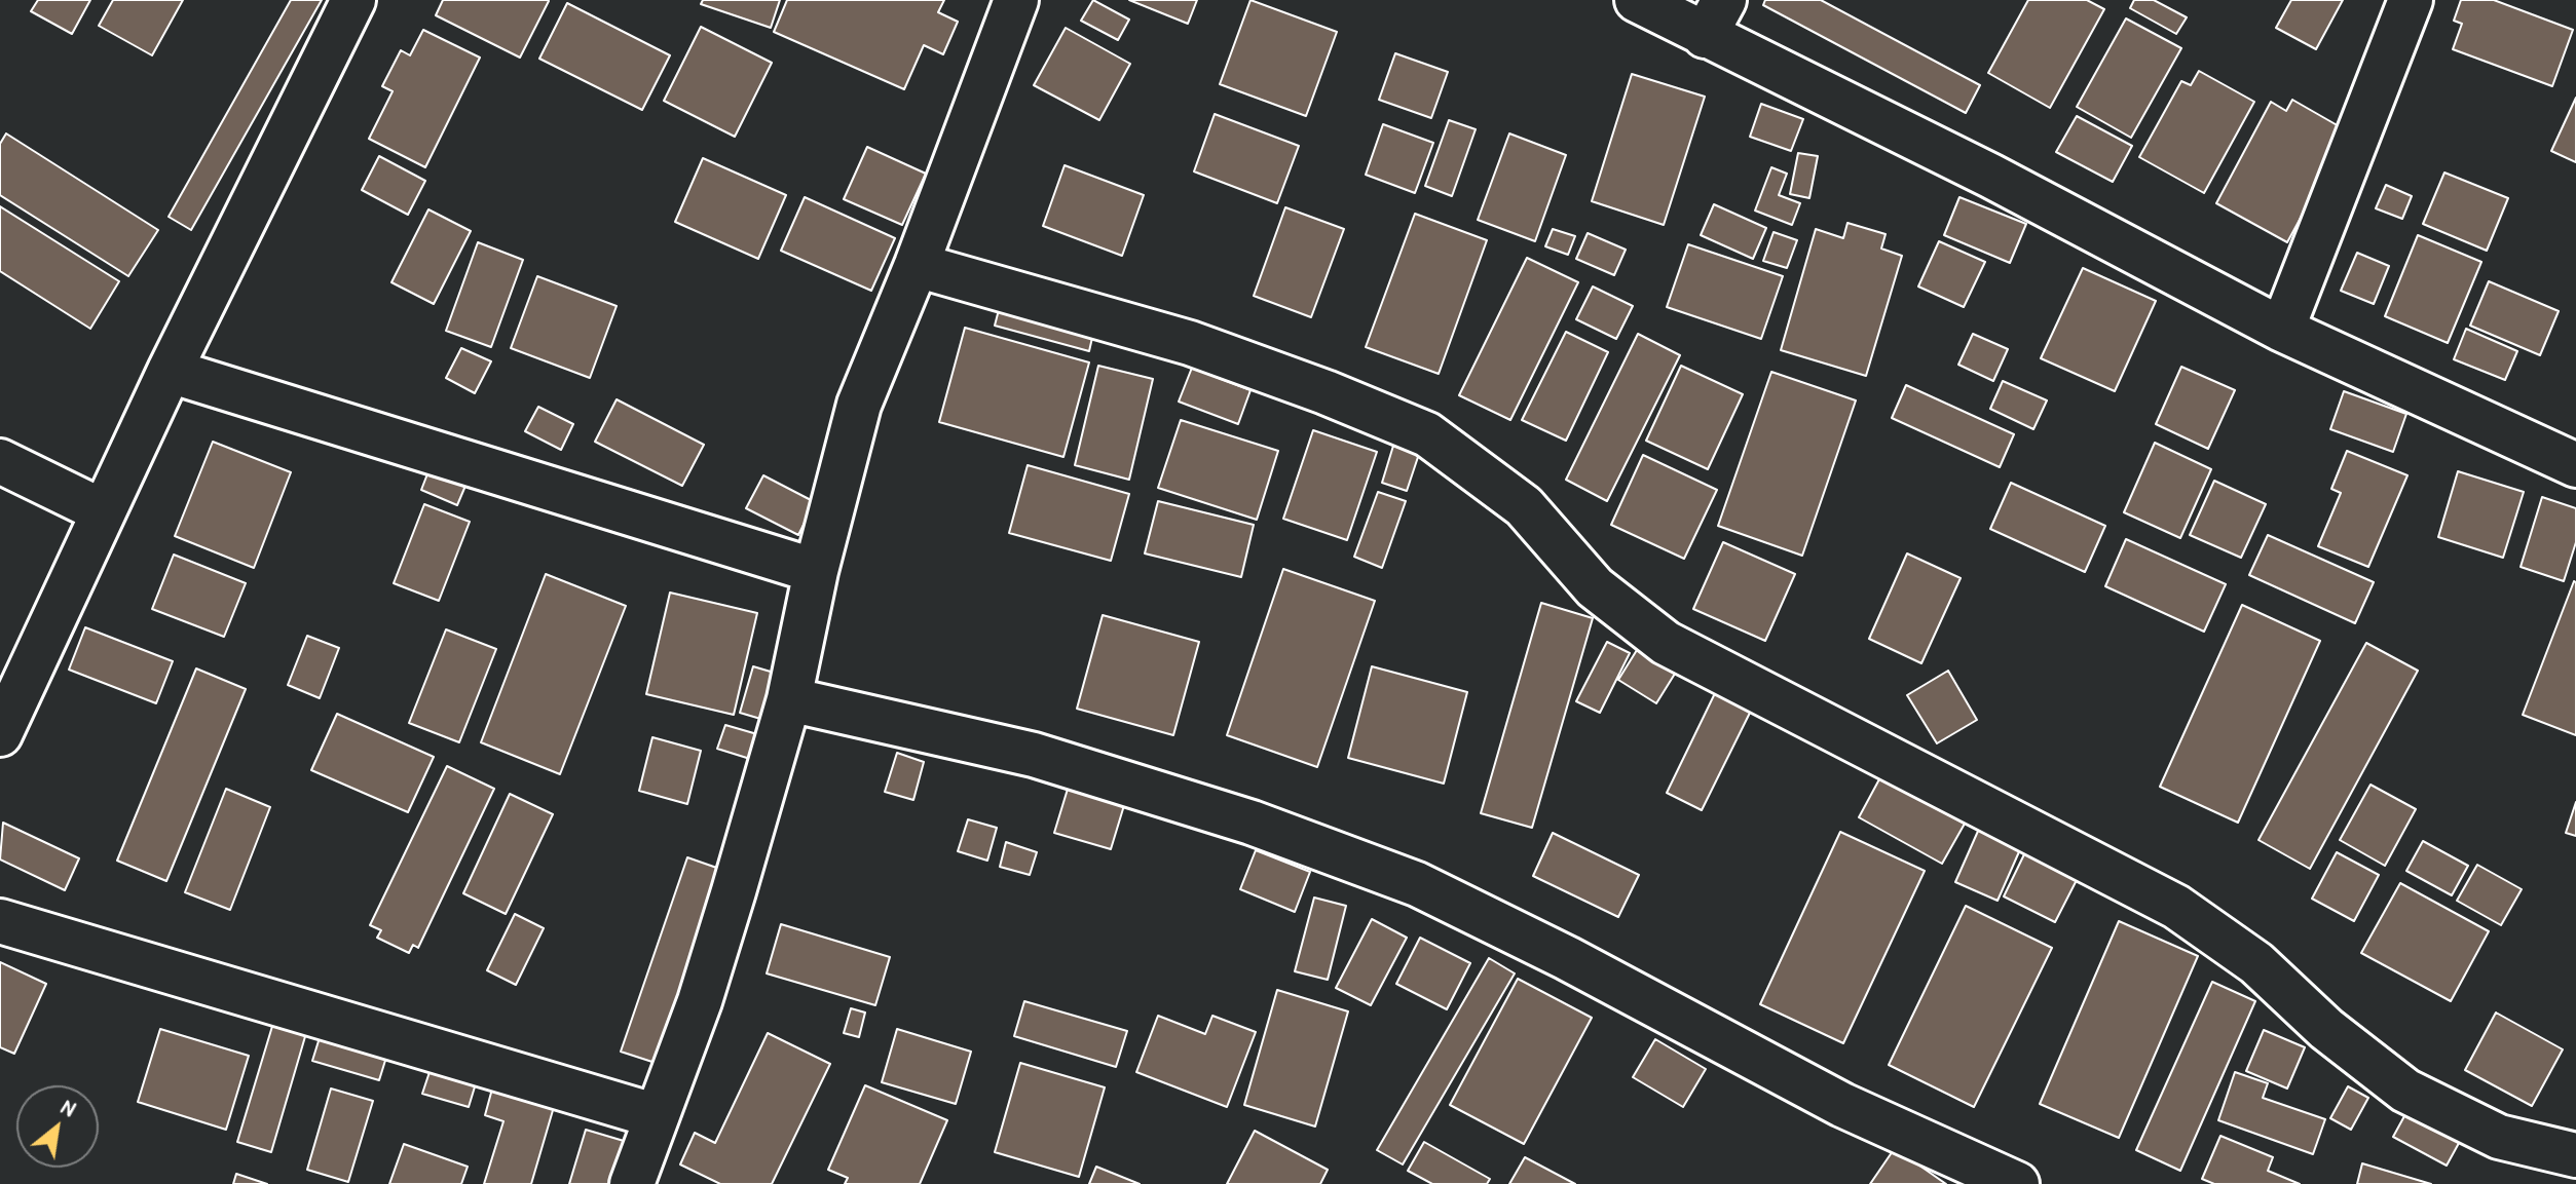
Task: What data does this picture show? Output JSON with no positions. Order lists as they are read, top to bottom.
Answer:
{
  "north": "top right"
}
